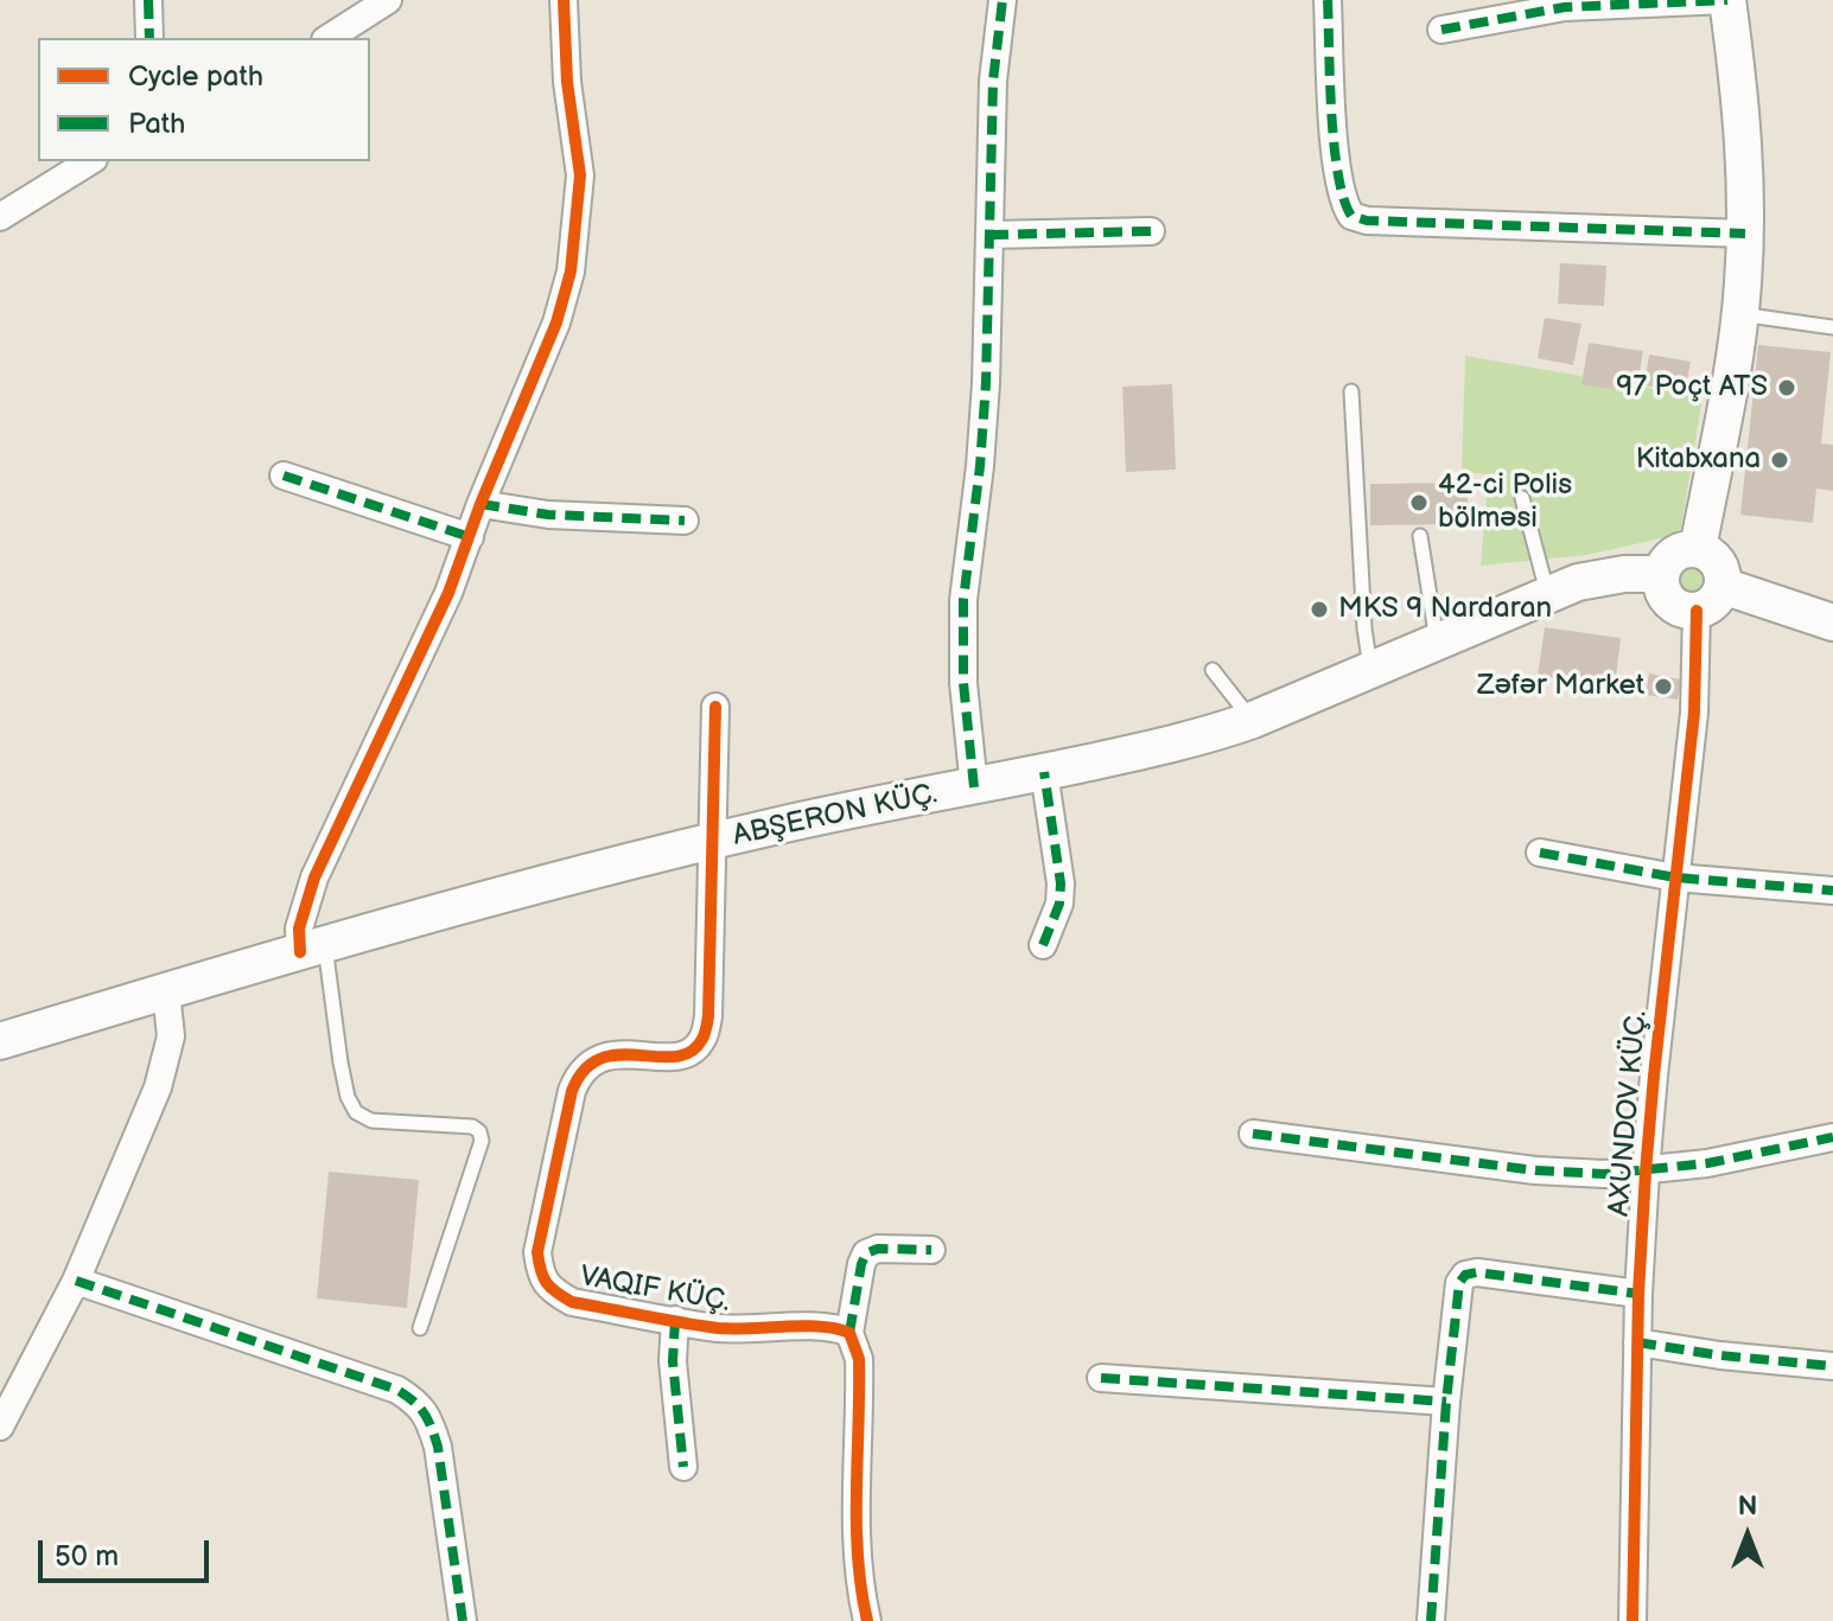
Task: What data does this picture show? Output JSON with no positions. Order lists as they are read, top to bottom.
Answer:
{
  "streets": {
    "main road": ["ABŞERON KÜÇ."],
    "street": ["AXUNDOV KÜÇ.", "VAQIF KÜÇ."]
  },
  "crossings": [
    ["ABŞERON KÜÇ.", "AXUNDOV KÜÇ."],
    ["ABŞERON KÜÇ.", "VAQIF KÜÇ."]
  ],
  "places": [
    "97 Poçt ATS",
    "Kitabxana",
    "42-ci Polis bölməsi",
    "MKS 9 Nardaran",
    "Zəfər Market"
  ],
  "legend": ["Cycle path", "Path"],
  "scale_bar": "50 m",
  "north": "top"
}
